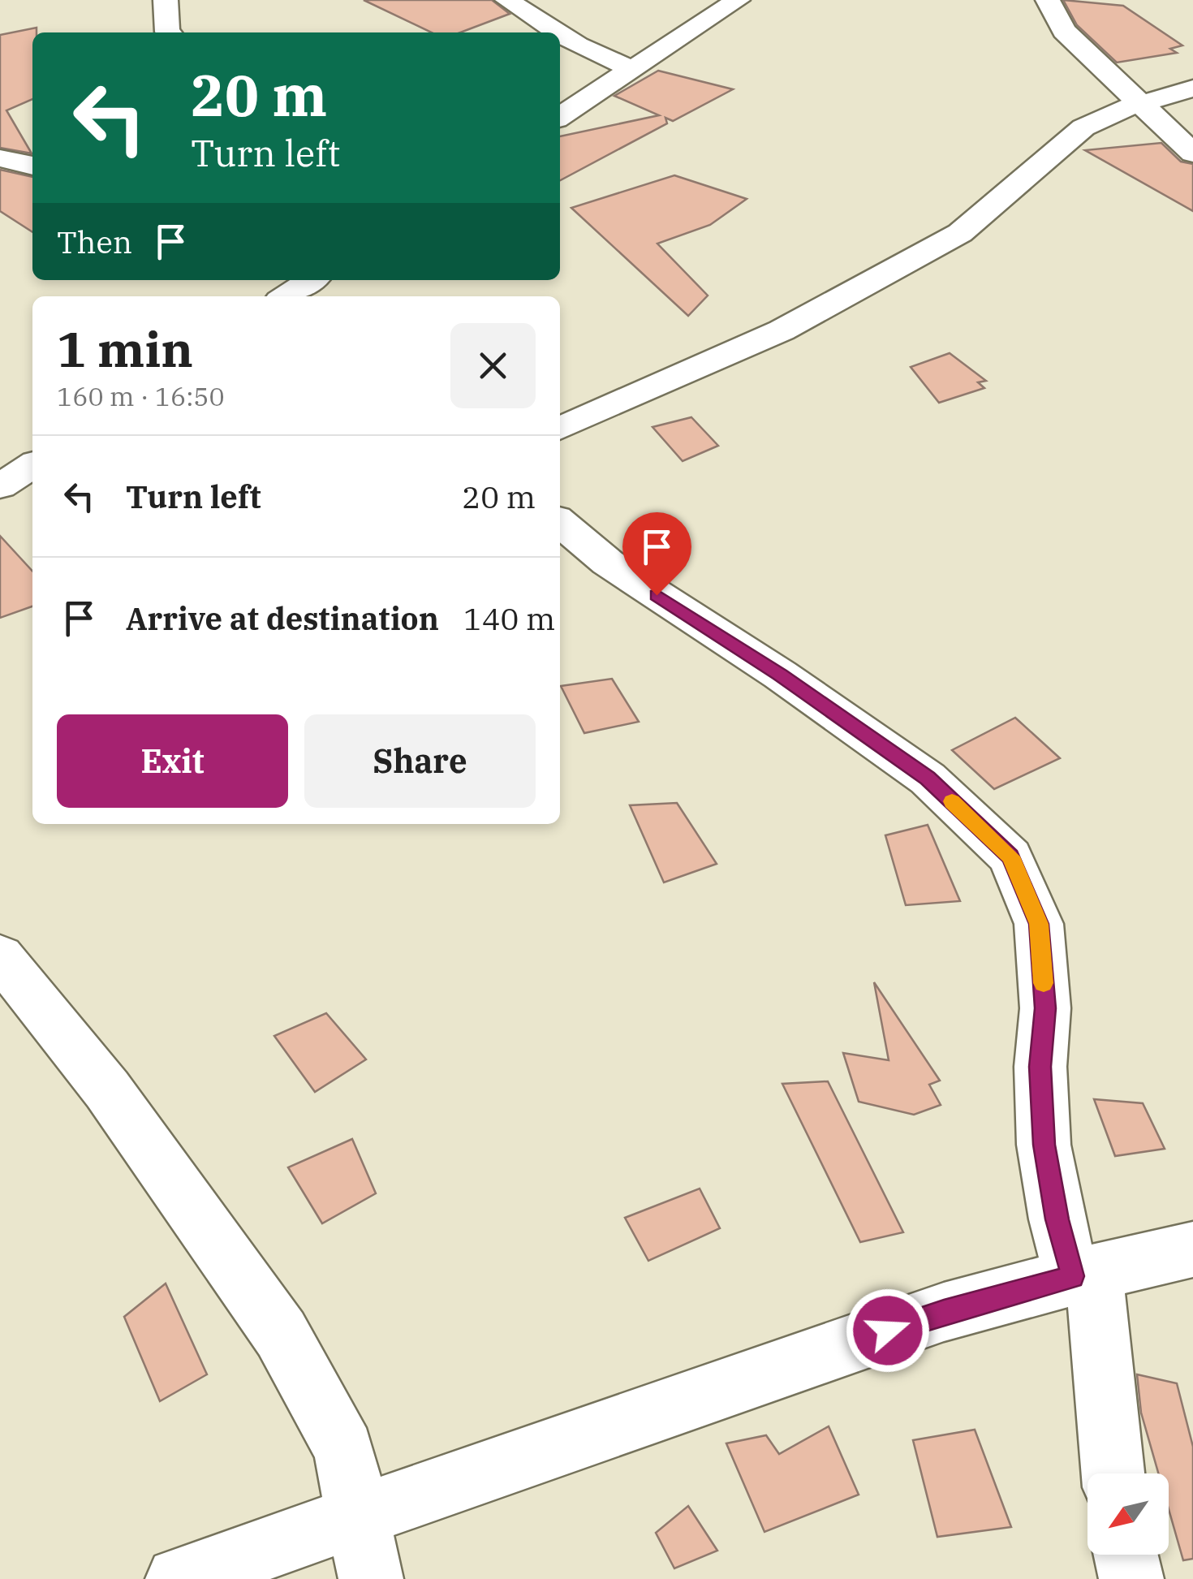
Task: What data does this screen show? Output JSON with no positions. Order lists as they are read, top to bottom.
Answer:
{
  "north": "bottom left",
  "page": {
    "turn": ["20 m", "Turn left"],
    "then": "Then",
    "heading": ["1 min", "160 m · 16:50"],
    "list": [
      {
        "name": "Turn left",
        "value": "20 m"
      },
      {
        "name": "Arrive at destination",
        "value": "140 m"
      }
    ],
    "buttons": ["Exit", "Share"]
  }
}
